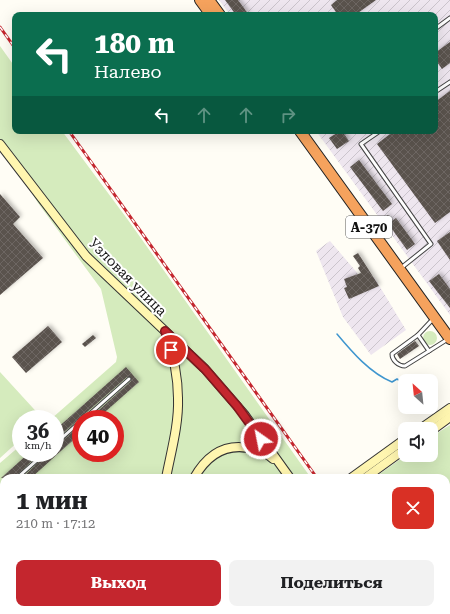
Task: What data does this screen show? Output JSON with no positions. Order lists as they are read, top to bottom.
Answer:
{
  "streets": {
    "highway": ["А-370"],
    "street": ["Узловая улица"]
  },
  "north": "top left",
  "page": {
    "turn": ["180 m", "Налево"],
    "speed": "36 km/h",
    "limit": "40",
    "heading": ["1 мин", "210 m · 17:12"],
    "buttons": ["Выход", "Поделиться"]
  }
}
